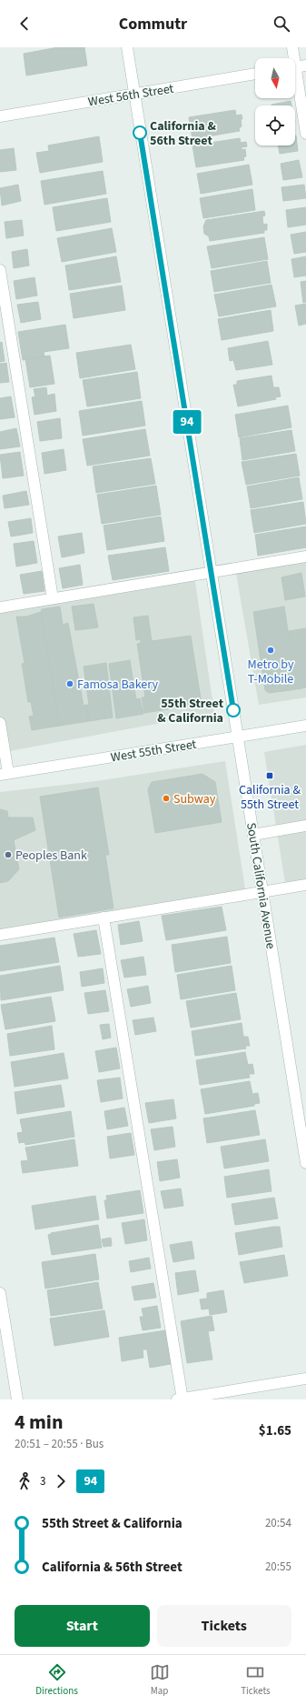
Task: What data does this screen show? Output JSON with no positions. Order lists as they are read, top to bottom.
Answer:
{
  "streets": {
    "street": ["West 56th Street", "West 55th Street", "South California Avenue"]
  },
  "crossings": [
    ["West 56th Street", "South California Avenue"],
    ["West 55th Street", "South California Avenue"]
  ],
  "places": {
    "other": [
      "California & 56th Street",
      "Metro by T-Mobile",
      "Famosa Bakery",
      "55th Street & California",
      "Subway",
      "Peoples Bank"
    ],
    "transit": ["California & 55th Street"]
  },
  "lines": ["bus line 94"],
  "north": "bottom",
  "page": {
    "header": "Commutr",
    "on_map": "94",
    "heading": ["4 min", "20:51 – 20:55 · Bus", "$1.65"],
    "legs": ["3", "94"],
    "list": [
      {
        "name": "55th Street & California",
        "value": "20:54"
      },
      {
        "name": "California & 56th Street",
        "value": "20:55"
      }
    ],
    "buttons": ["Start", "Tickets"],
    "tabs": ["Directions", "Map", "Tickets"]
  }
}
